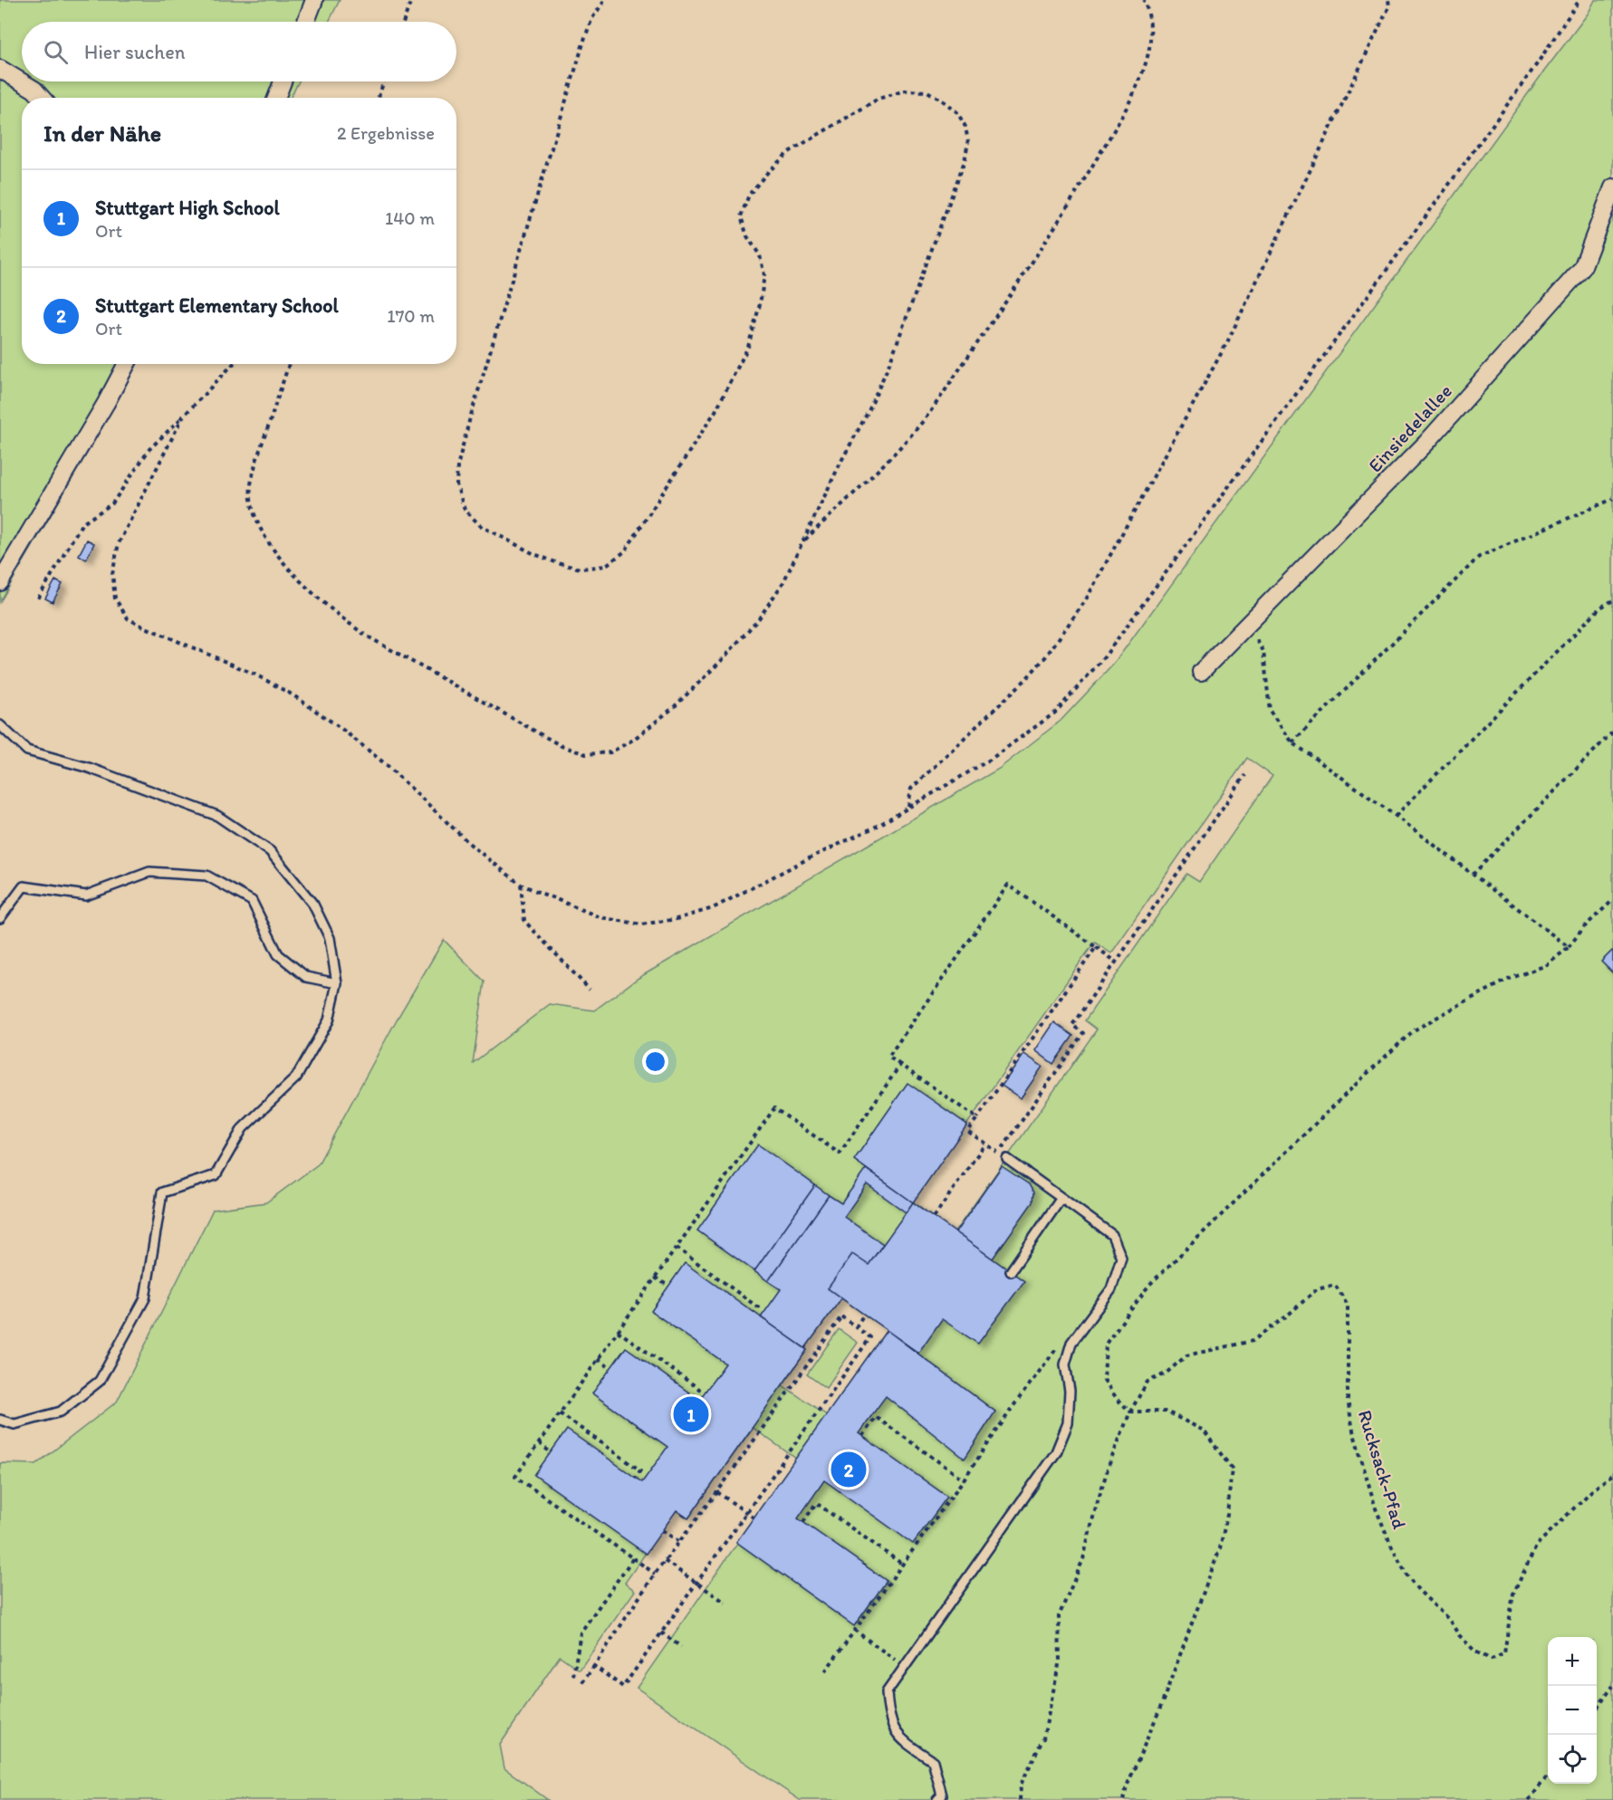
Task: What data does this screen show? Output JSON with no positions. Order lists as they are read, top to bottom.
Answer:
{
  "streets": {
    "street": ["Einsiedelallee"],
    "path": ["Rucksack-Pfad"]
  },
  "page": {
    "search": "Hier suchen",
    "heading": ["In der Nähe", "2 Ergebnisse"],
    "list": [
      {
        "mark": "1",
        "name": "Stuttgart High School",
        "note": "Ort",
        "value": "140 m"
      },
      {
        "mark": "2",
        "name": "Stuttgart Elementary School",
        "note": "Ort",
        "value": "170 m"
      }
    ],
    "pins": ["1", "2"],
    "map_buttons": ["+", "−"]
  }
}
